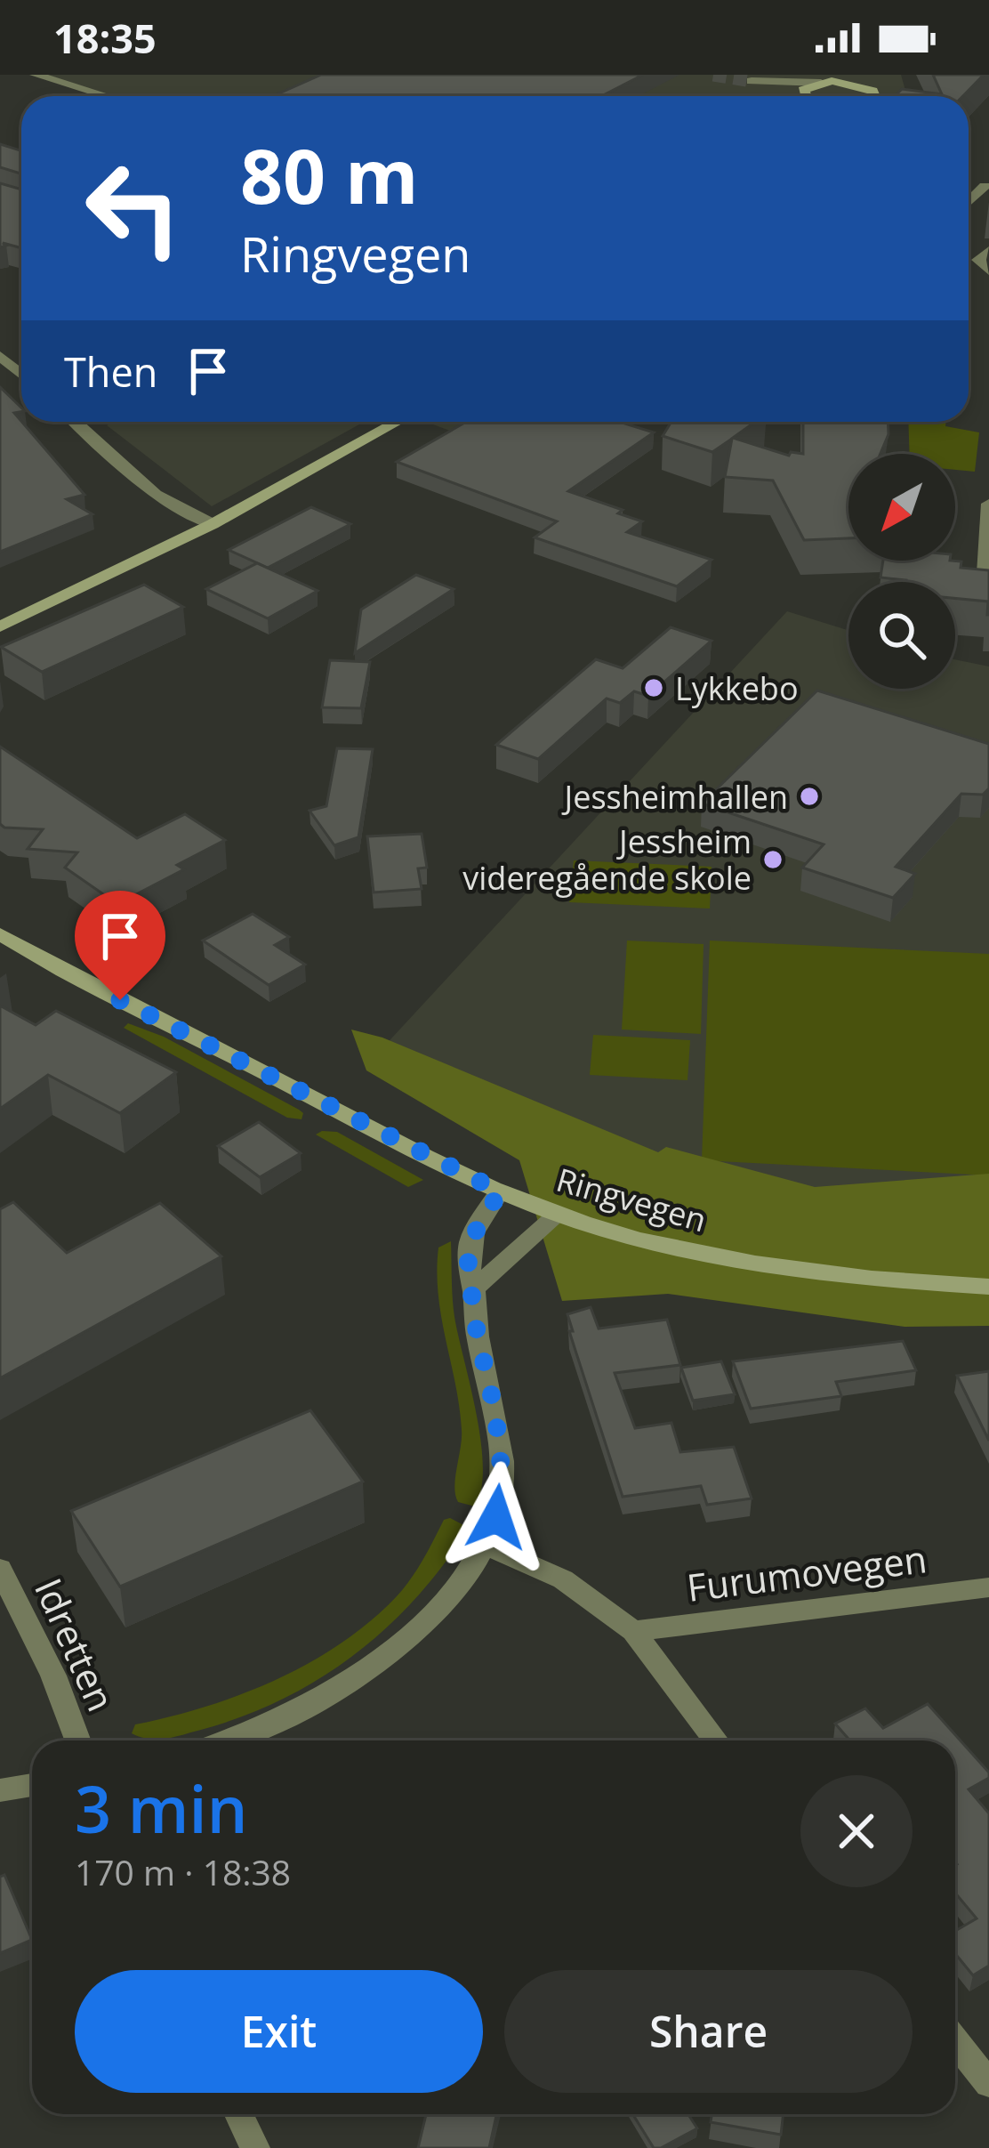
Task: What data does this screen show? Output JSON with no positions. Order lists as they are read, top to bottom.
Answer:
{
  "streets": {
    "main road": ["Ringvegen"],
    "street": ["Furumovegen", "Idretten"]
  },
  "places": ["Lykkebo", "Jessheimhallen", "Jessheim videregående skole"],
  "north": "bottom left",
  "page": {
    "status": "18:35",
    "turn": ["80 m", "Ringvegen"],
    "then": "Then",
    "heading": ["3 min", "170 m · 18:38"],
    "buttons": ["Exit", "Share"]
  }
}
